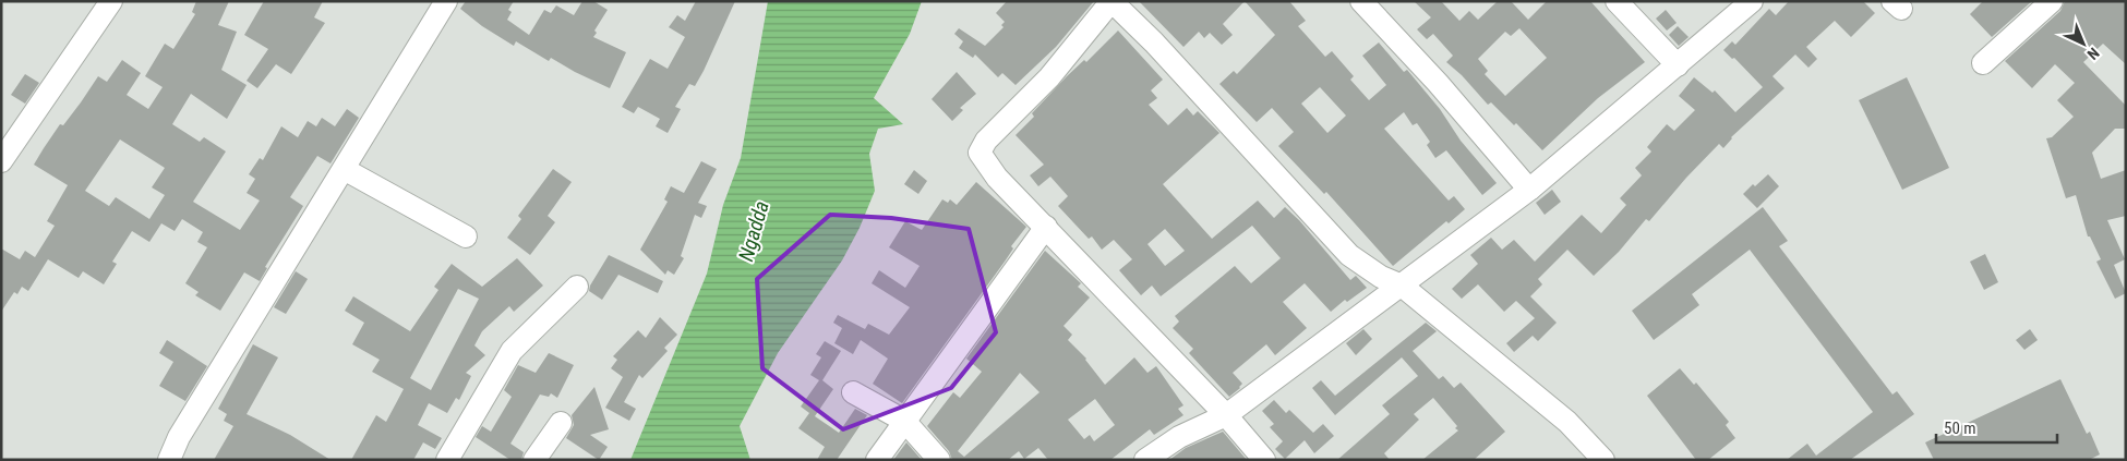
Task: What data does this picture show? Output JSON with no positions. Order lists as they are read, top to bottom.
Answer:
{
  "water": ["Ngadda"],
  "scale_bar": "50 m",
  "north": "bottom right"
}
